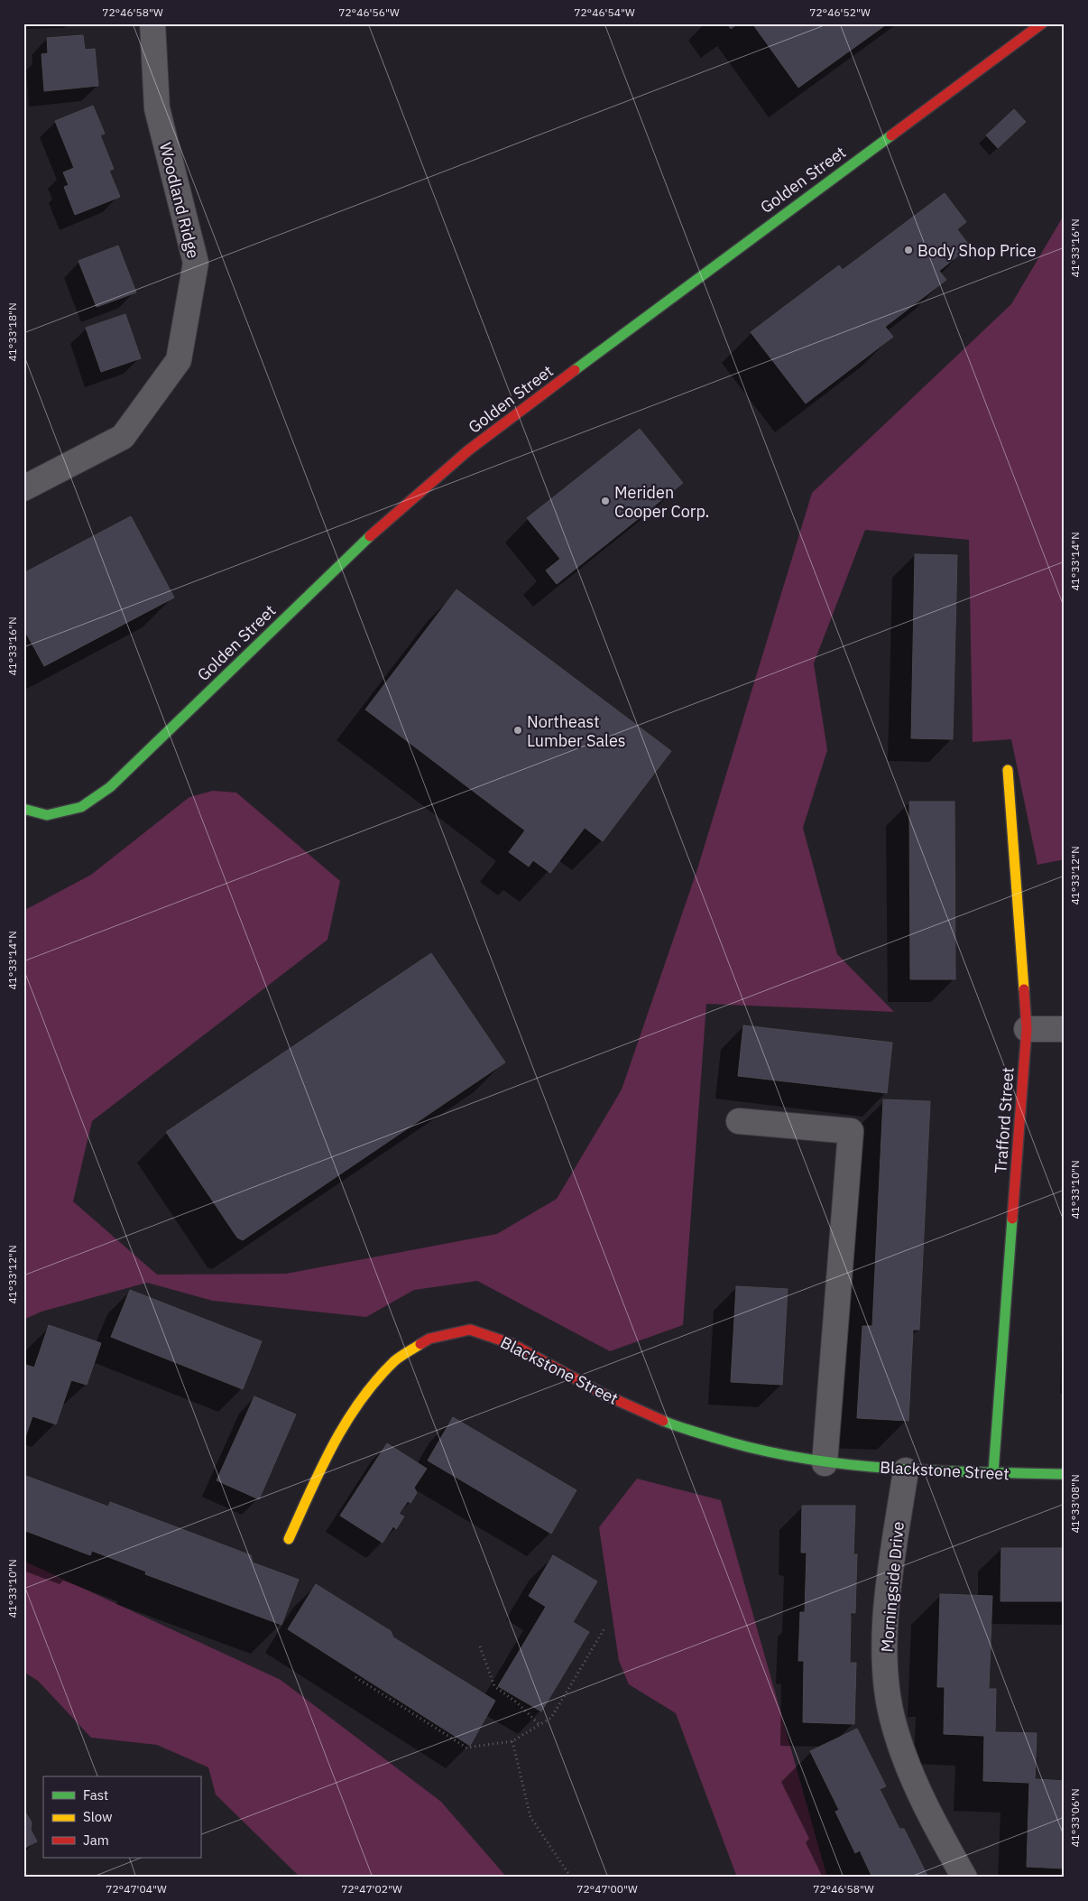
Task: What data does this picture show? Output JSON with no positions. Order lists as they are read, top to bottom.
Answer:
{
  "streets": {
    "street": [
      "Golden Street",
      "Woodland Ridge",
      "Trafford Street",
      "Blackstone Street",
      "Morningside Drive"
    ]
  },
  "crossings": [
    ["Trafford Street", "Blackstone Street"],
    ["Blackstone Street", "Morningside Drive"]
  ],
  "places": ["Body Shop Price", "Meriden Cooper Corp.", "Northeast Lumber Sales"],
  "legend": ["Fast", "Slow", "Jam"],
  "coordinates": [
    "72°46'58\"W",
    "72°46'56\"W",
    "72°46'54\"W",
    "72°46'52\"W",
    "41°33'16\"N",
    "41°33'18\"N",
    "41°33'14\"N",
    "41°33'12\"N",
    "41°33'10\"N",
    "41°33'08\"N",
    "41°33'06\"N",
    "72°47'04\"W",
    "72°47'02\"W",
    "72°47'00\"W"
  ]
}
